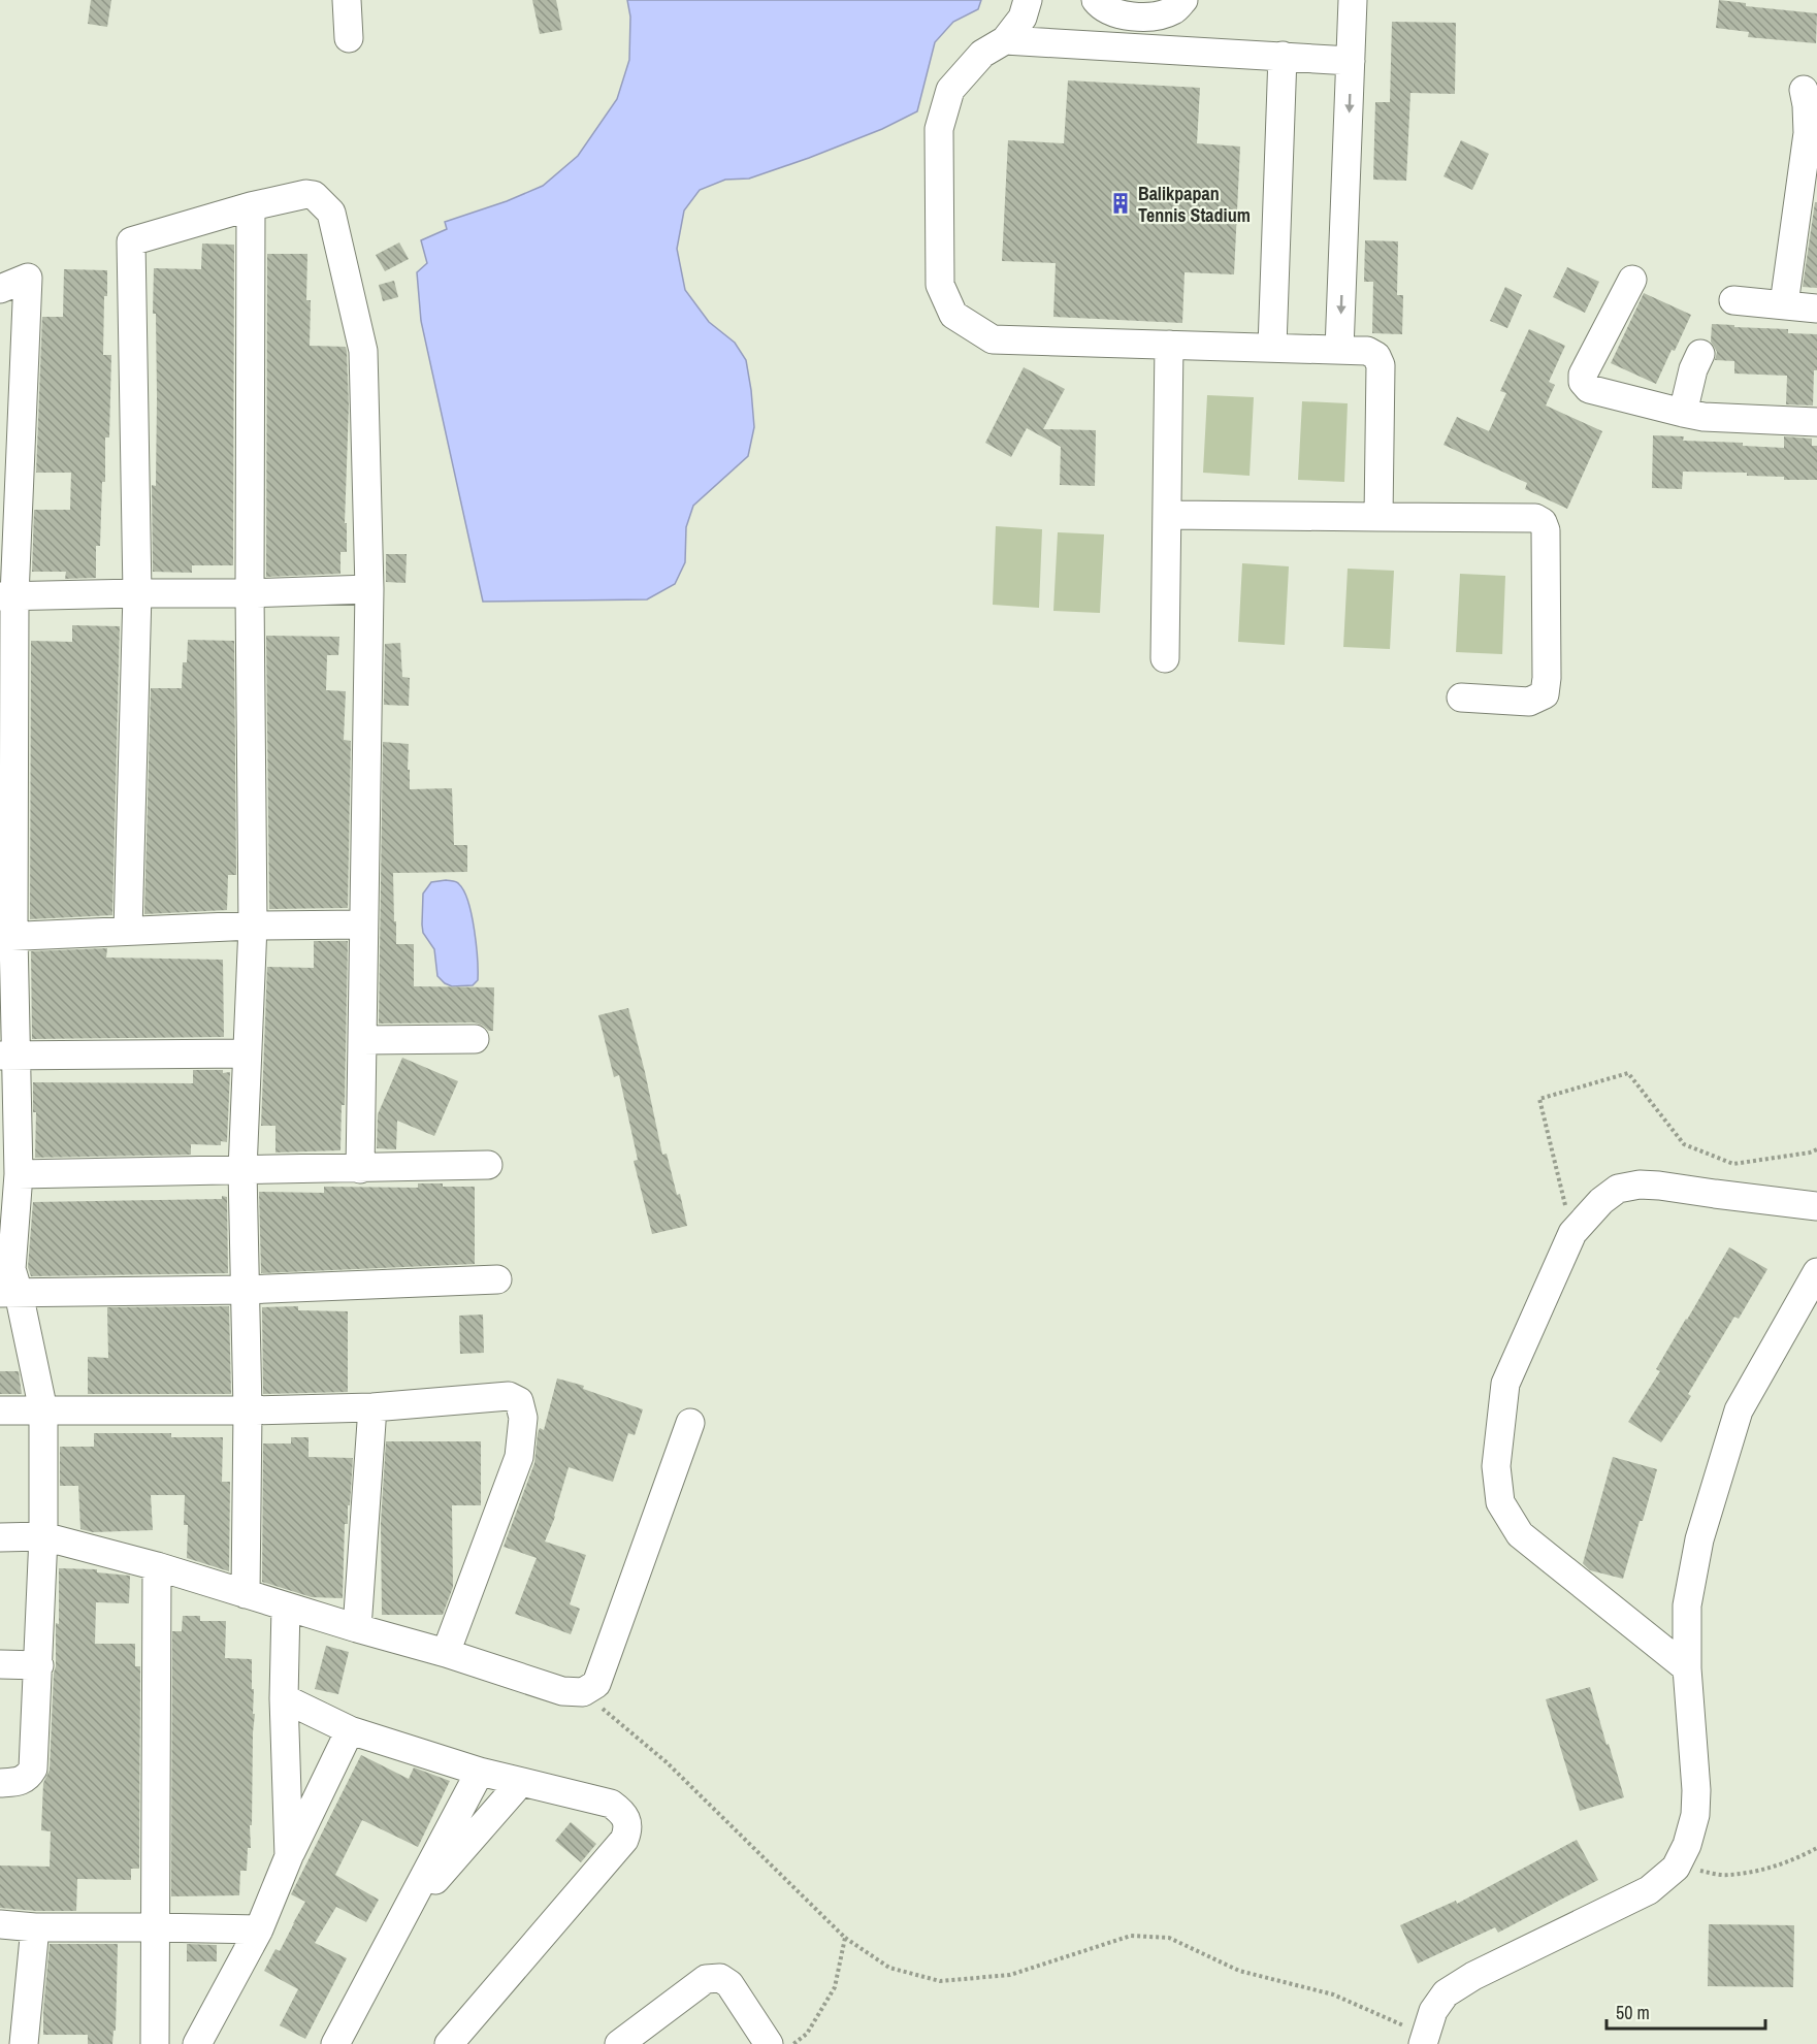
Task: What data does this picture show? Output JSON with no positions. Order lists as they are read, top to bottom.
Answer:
{
  "places": {
    "building": ["Balikpapan Tennis Stadium"]
  },
  "scale_bar": "50 m"
}
